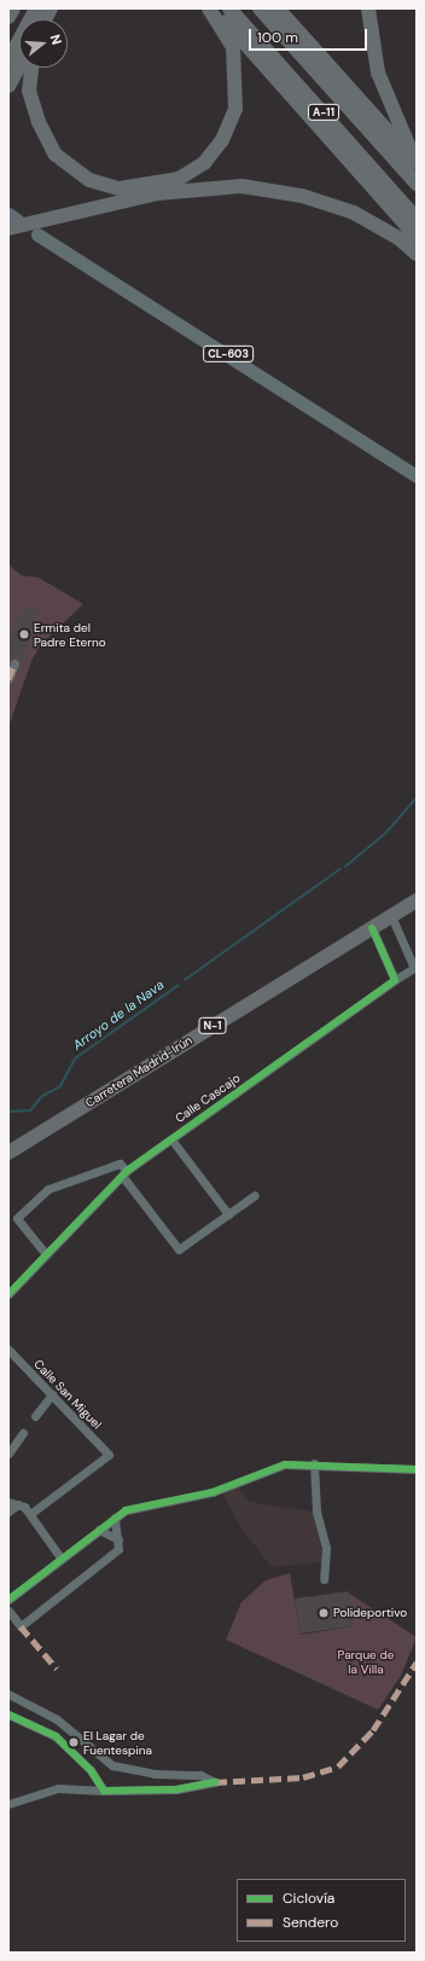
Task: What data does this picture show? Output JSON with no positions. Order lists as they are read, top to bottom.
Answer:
{
  "streets": {
    "highway": ["A-11", "N-1", "Carretera Madrid-Irún"],
    "main road": ["CL-603"],
    "street": ["Calle Cascajo", "Calle San Miguel"]
  },
  "crossings": [
    ["Carretera Madrid-Irún", "Calle Cascajo"]
  ],
  "water": ["Arroyo de la Nava"],
  "parks": ["Parque de la Villa"],
  "places": ["Ermita del Padre Eterno", "Polideportivo", "El Lagar de Fuentespina"],
  "legend": ["Ciclovía", "Sendero"],
  "scale_bar": "100 m",
  "north": "right"
}
